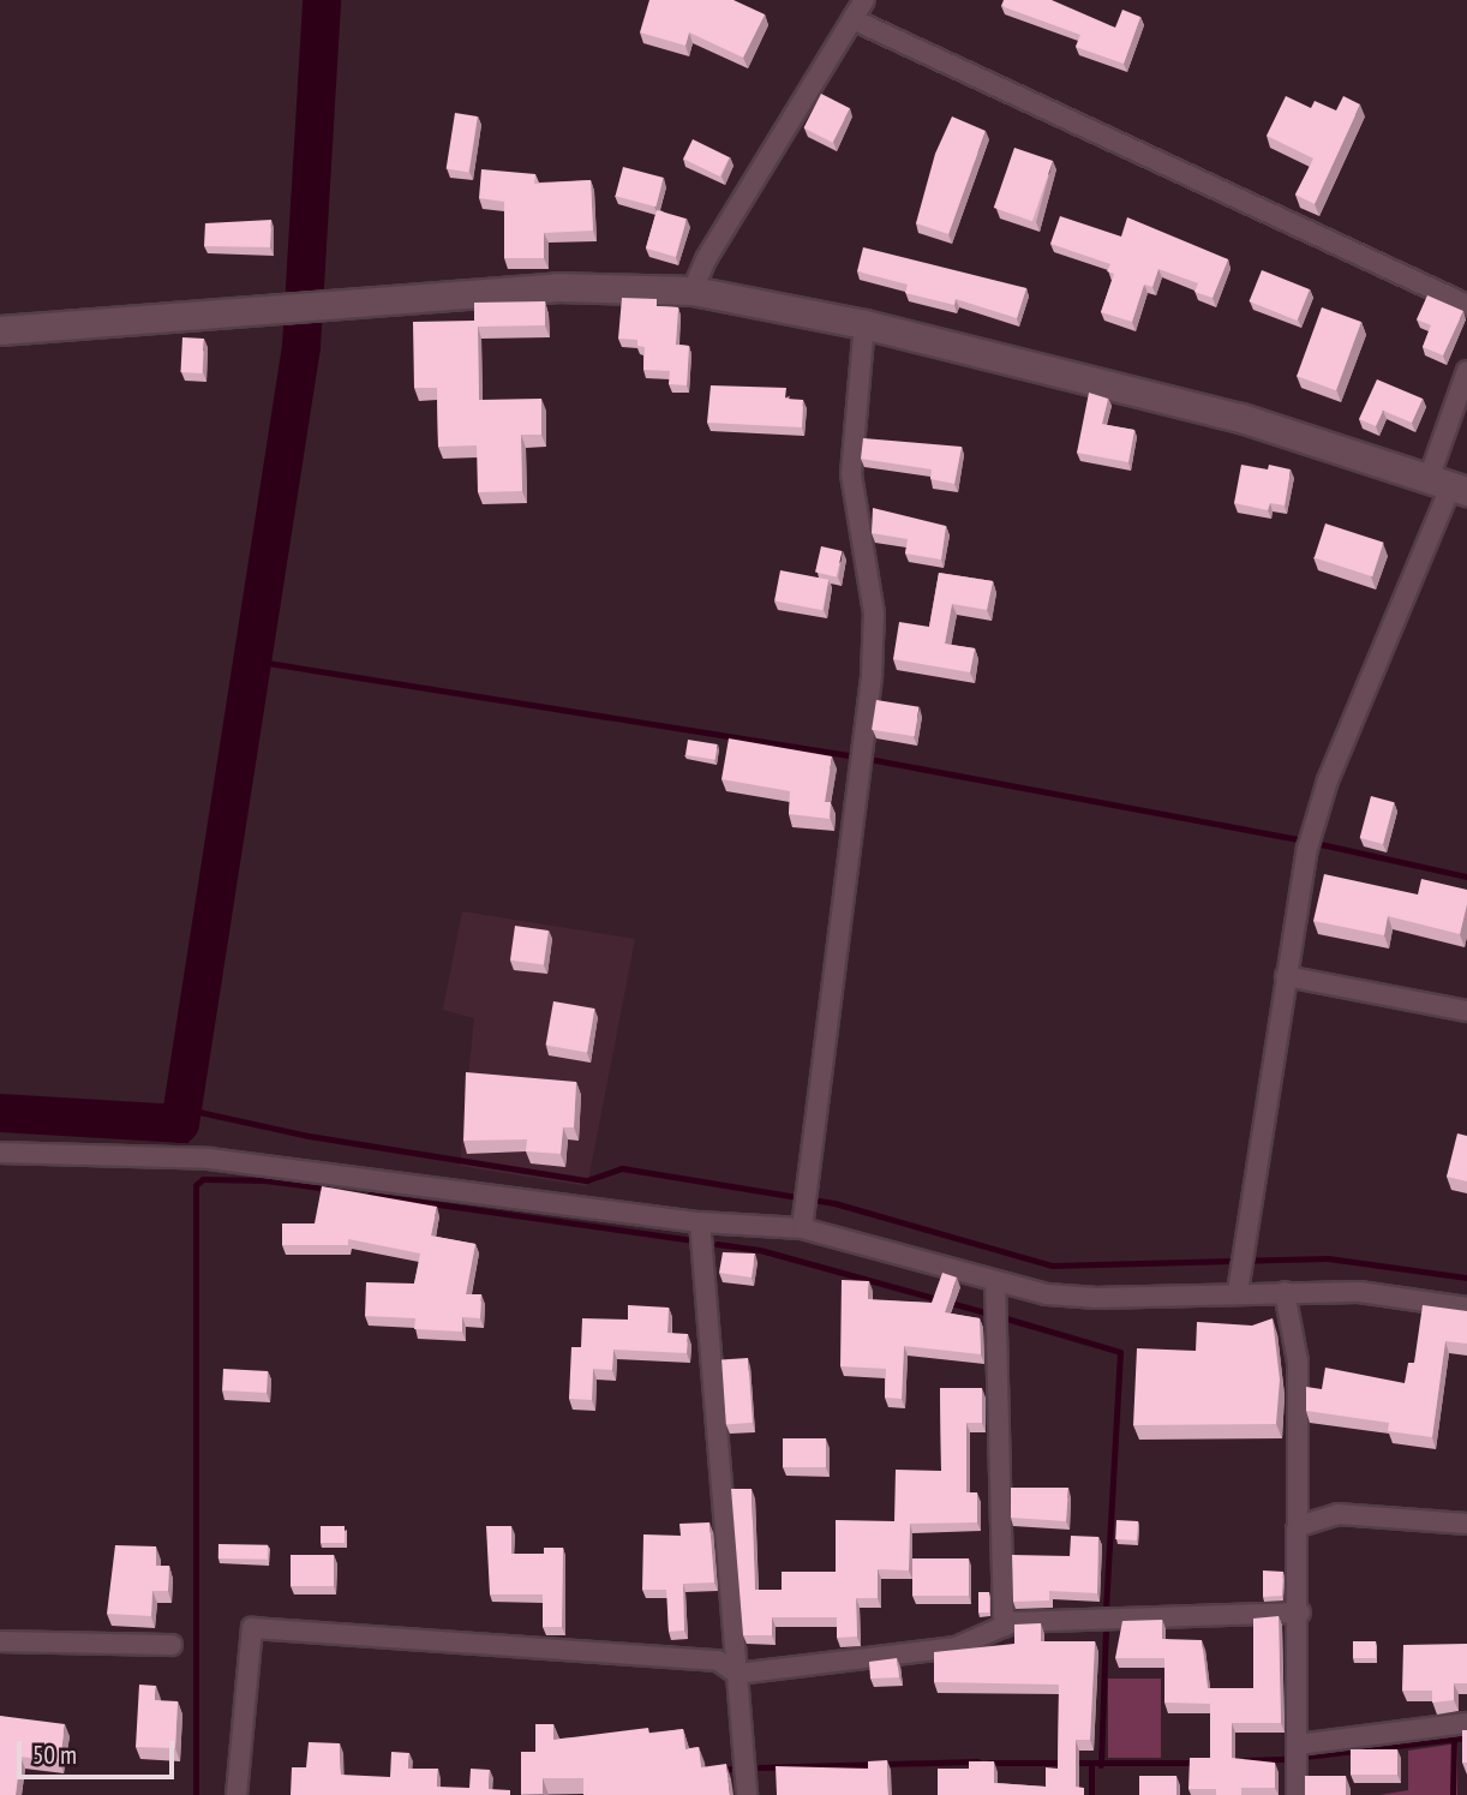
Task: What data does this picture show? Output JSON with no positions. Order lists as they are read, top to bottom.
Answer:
{
  "scale_bar": "50 m"
}
